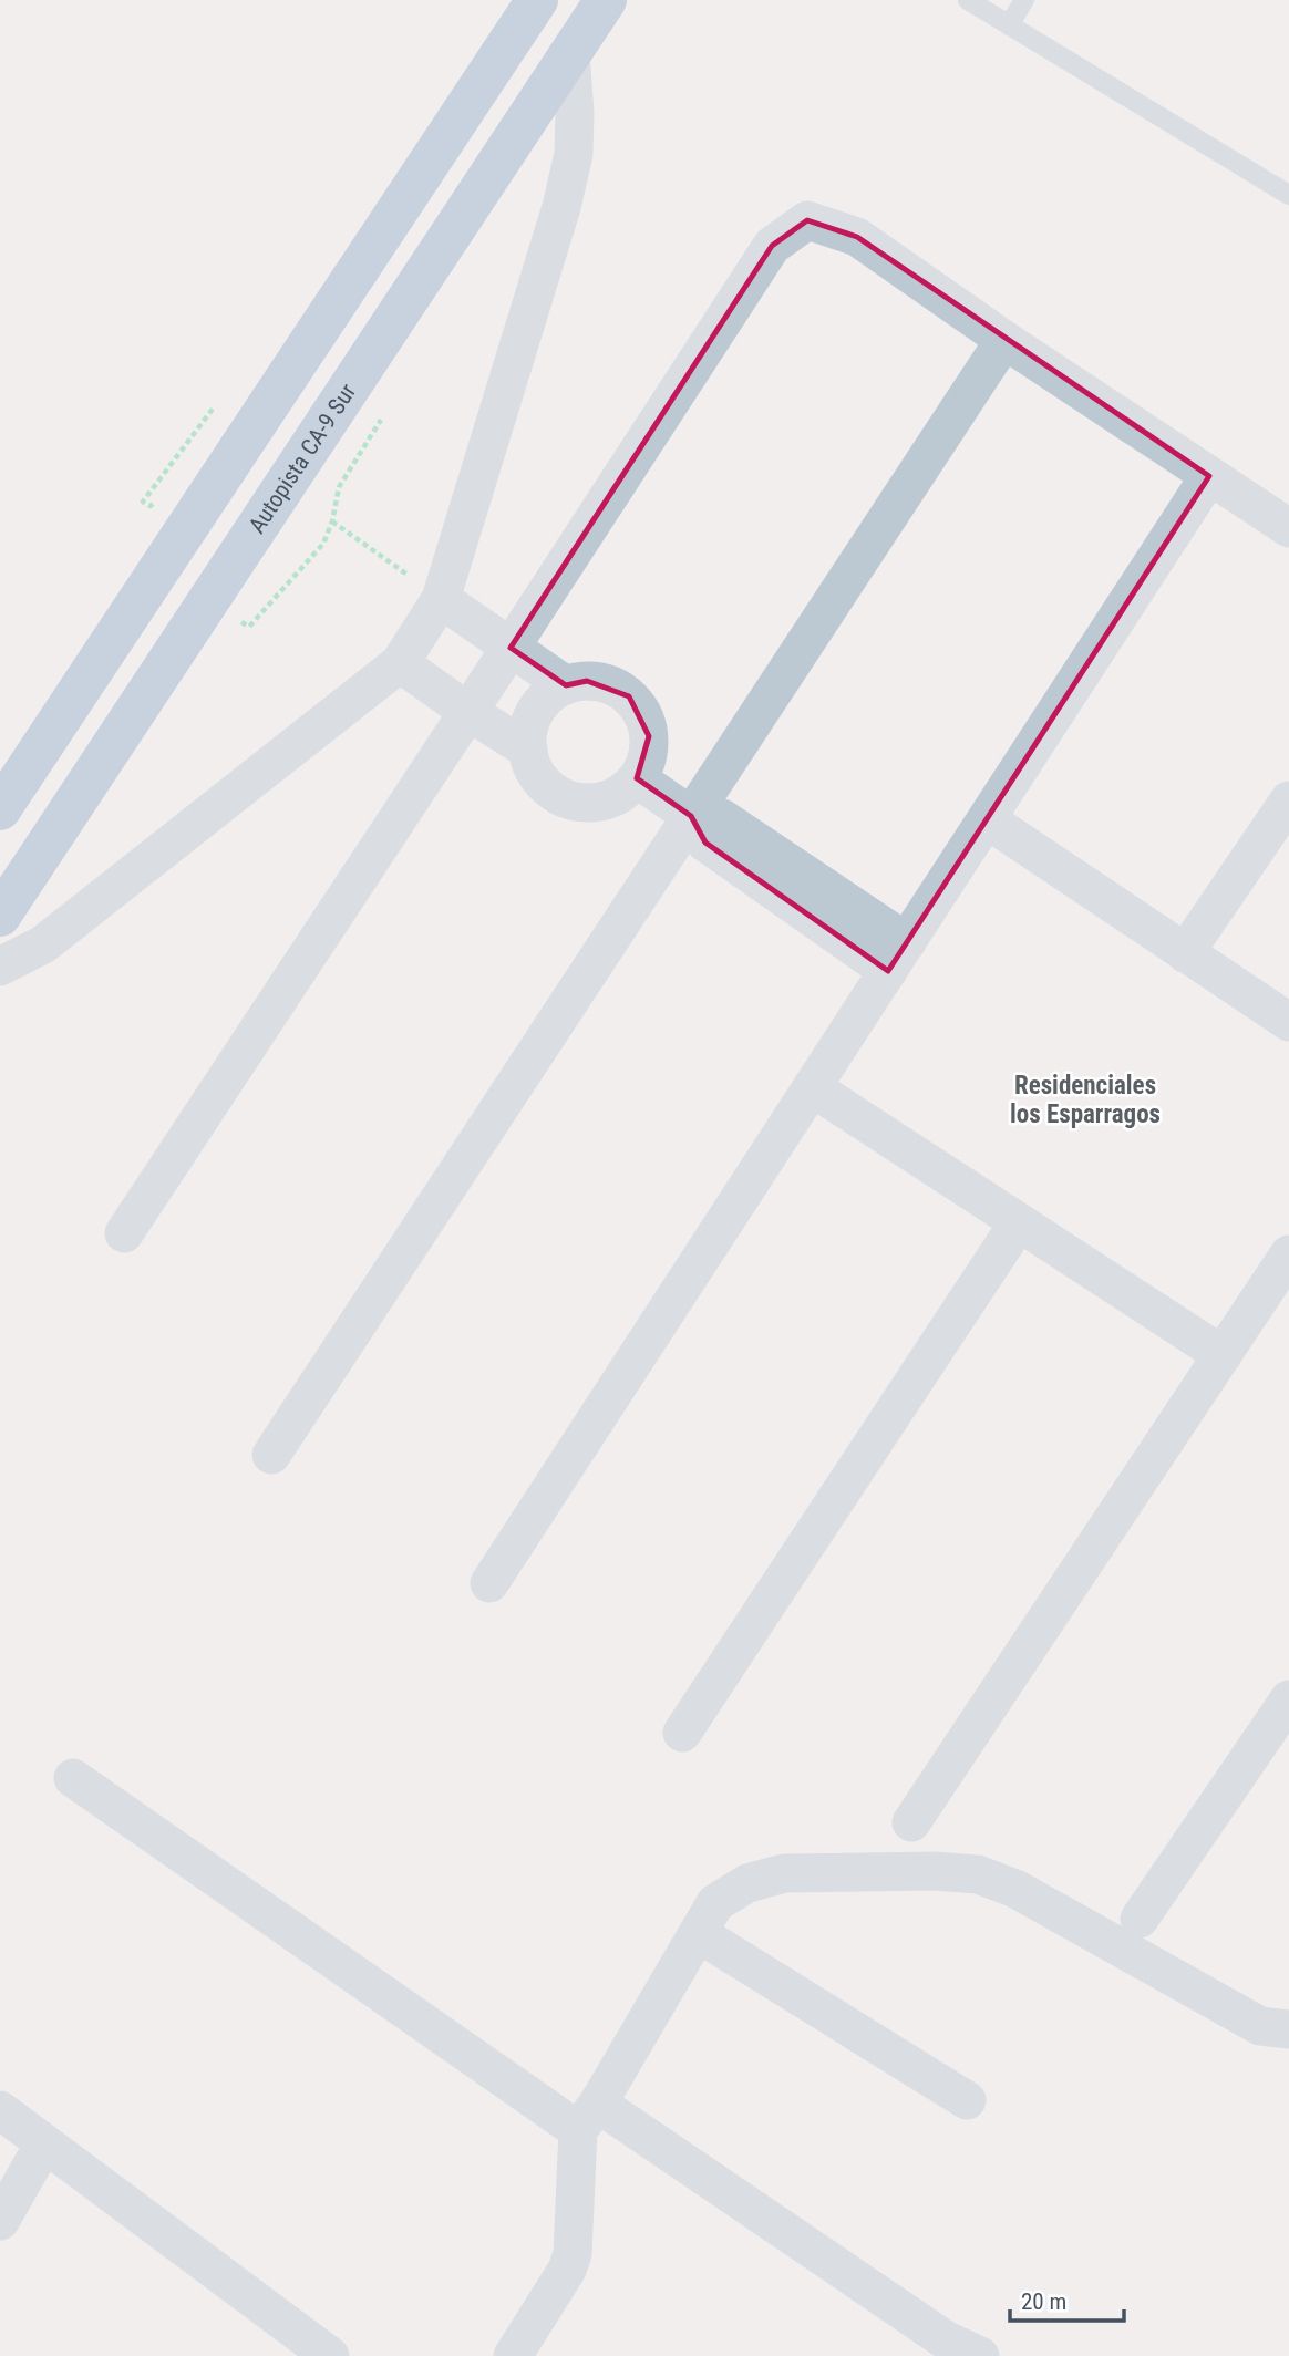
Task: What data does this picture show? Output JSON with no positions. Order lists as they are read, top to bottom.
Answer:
{
  "streets": {
    "highway": ["Autopista CA-9 Sur"]
  },
  "districts": ["Residenciales los Esparragos"],
  "scale_bar": "20 m"
}
